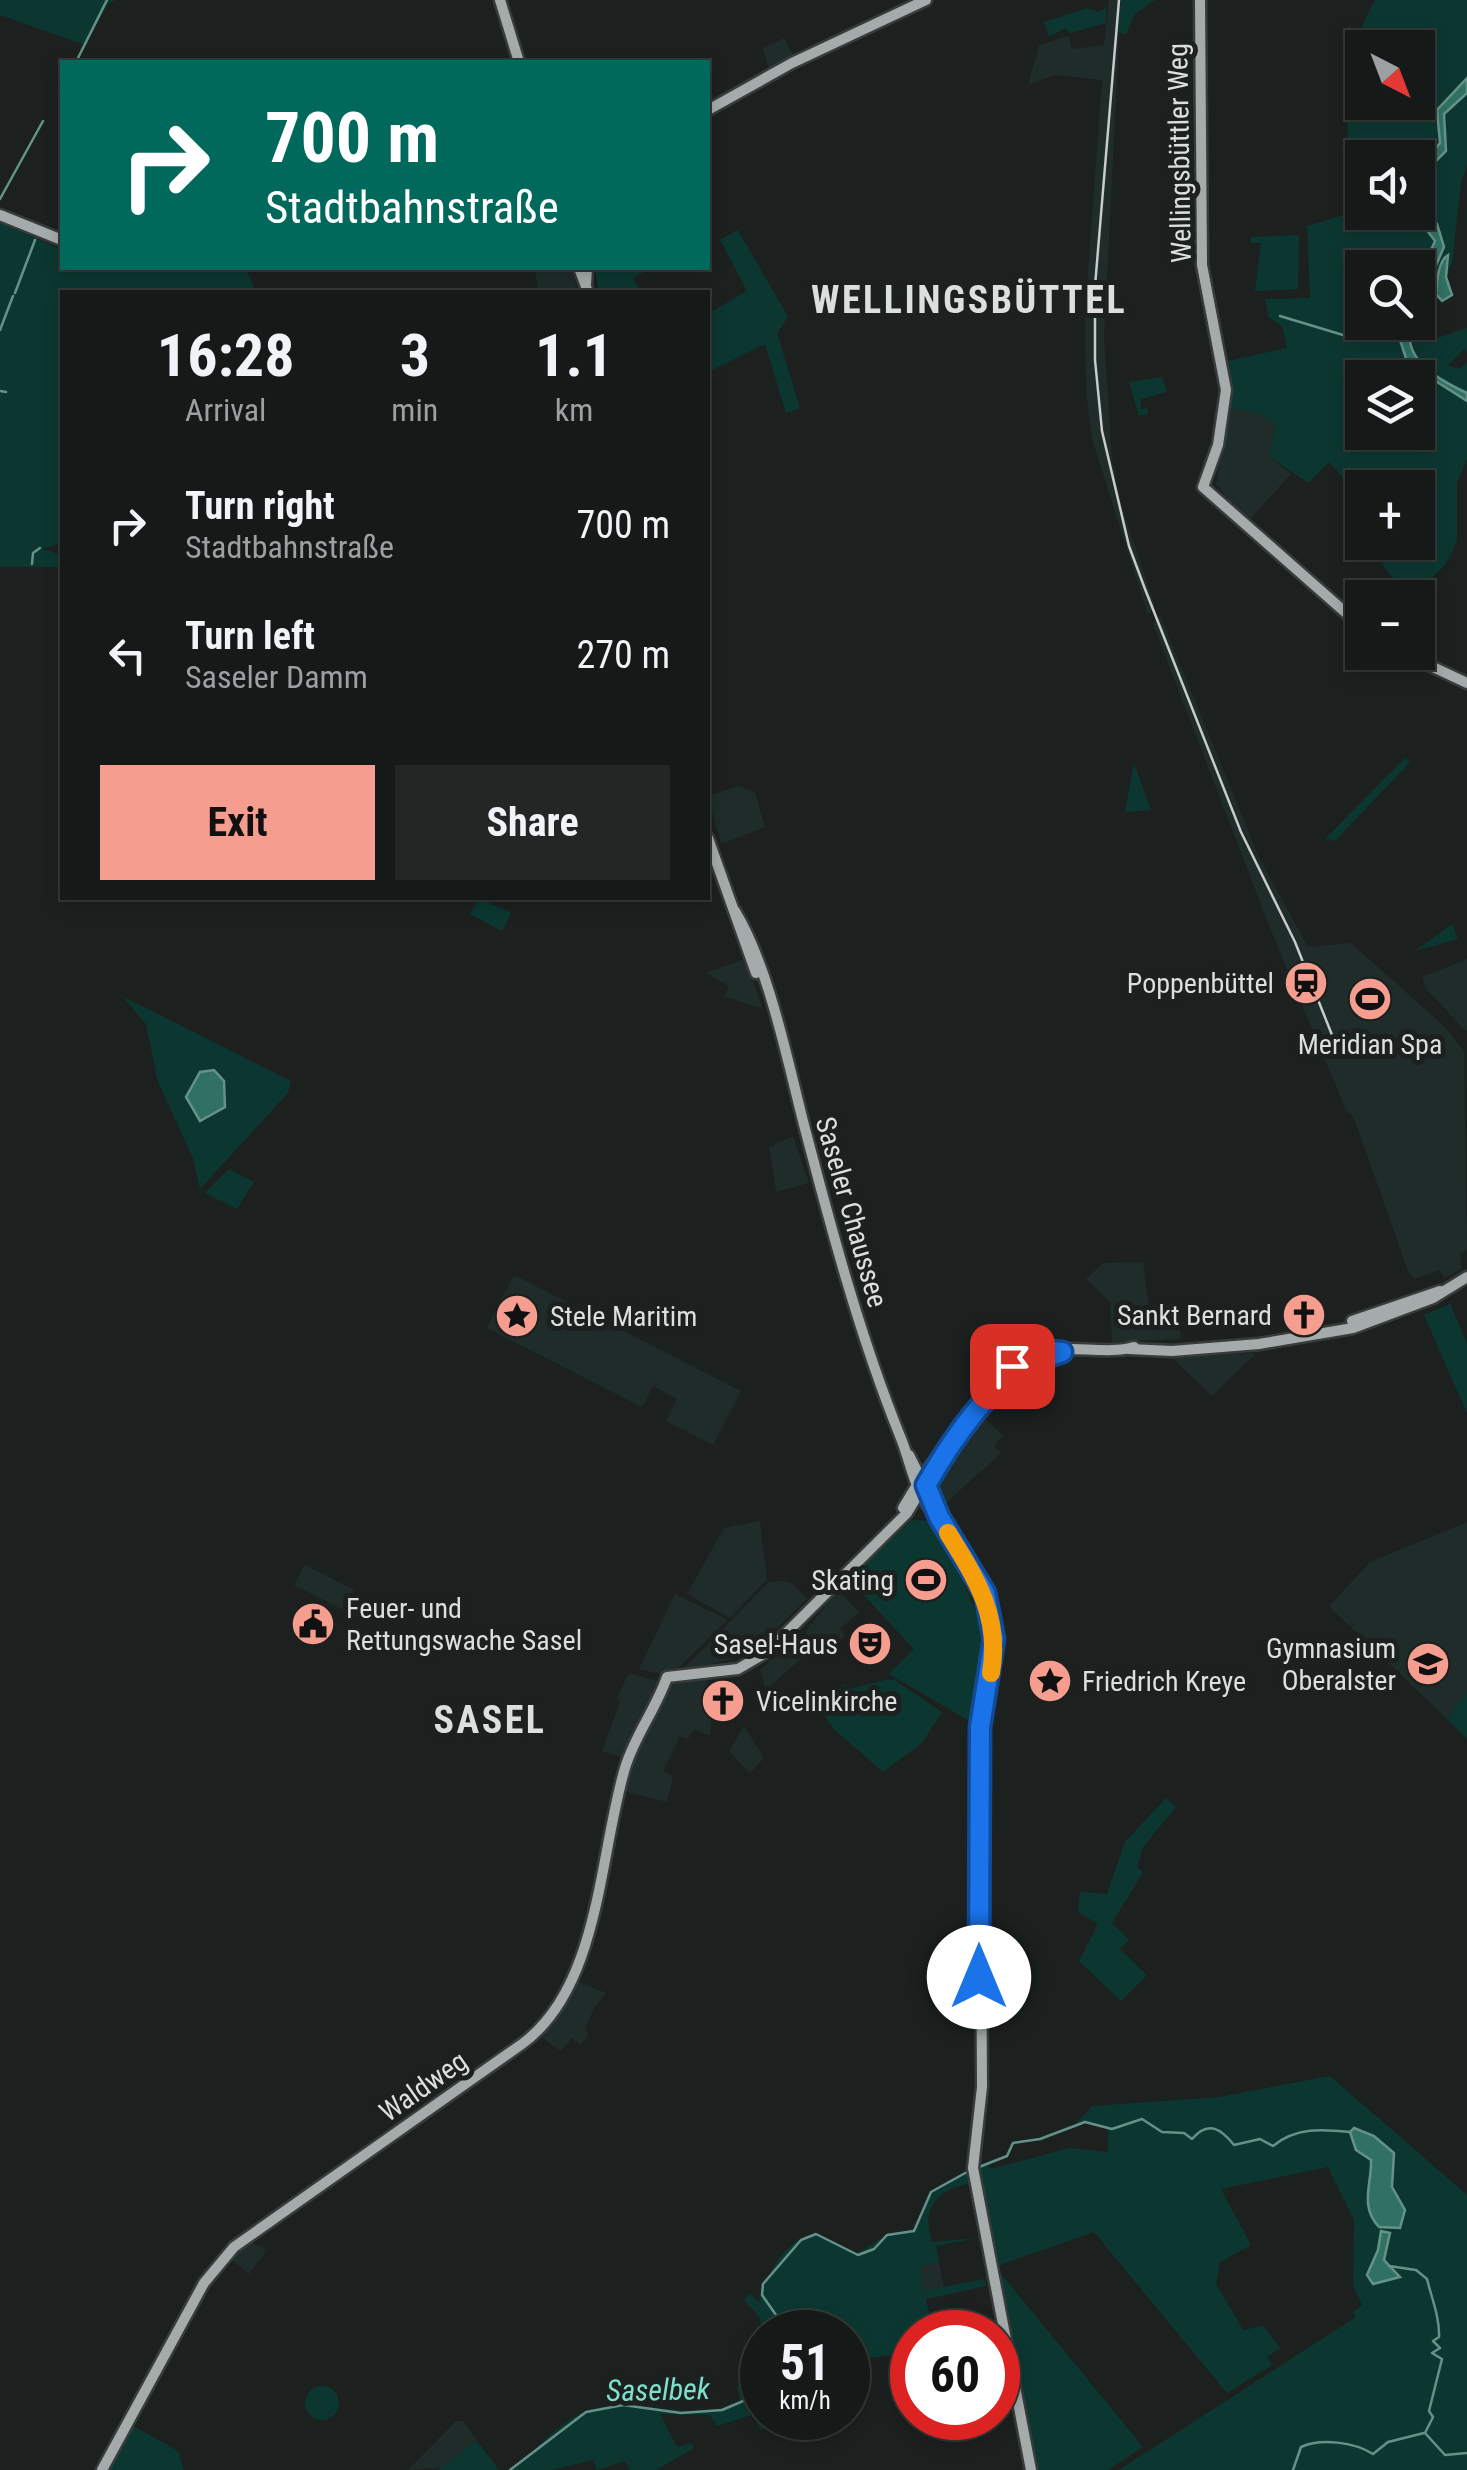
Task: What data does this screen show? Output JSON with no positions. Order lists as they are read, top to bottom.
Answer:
{
  "streets": {
    "main road": ["Wellingsbüttler Weg", "Saseler Chaussee", "Waldweg"]
  },
  "districts": ["WELLINGSBÜTTEL", "SASEL"],
  "water": ["Saselbek"],
  "places": {
    "station": ["Poppenbüttel"],
    "sports": ["Meridian Spa", "Skating"],
    "church": ["Sankt Bernard", "Vicelinkirche"],
    "place": ["Stele Maritim", "Friedrich Kreye"],
    "public building": ["Feuer- und Rettungswache Sasel"],
    "theatre": ["Sasel-Haus"],
    "school or university": ["Gymnasium Oberalster"]
  },
  "north": "bottom right",
  "page": {
    "map_buttons": ["+", "−"],
    "turn": ["700 m", "Stadtbahnstraße"],
    "eta": [
      "16:28",
      "Arrival",
      "3",
      "min",
      "1.1",
      "km"
    ],
    "list": [
      {
        "name": "Turn right",
        "note": "Stadtbahnstraße",
        "value": "700 m"
      },
      {
        "name": "Turn left",
        "note": "Saseler Damm",
        "value": "270 m"
      }
    ],
    "buttons": ["Exit", "Share"],
    "speed": "51 km/h",
    "limit": "60"
  }
}
